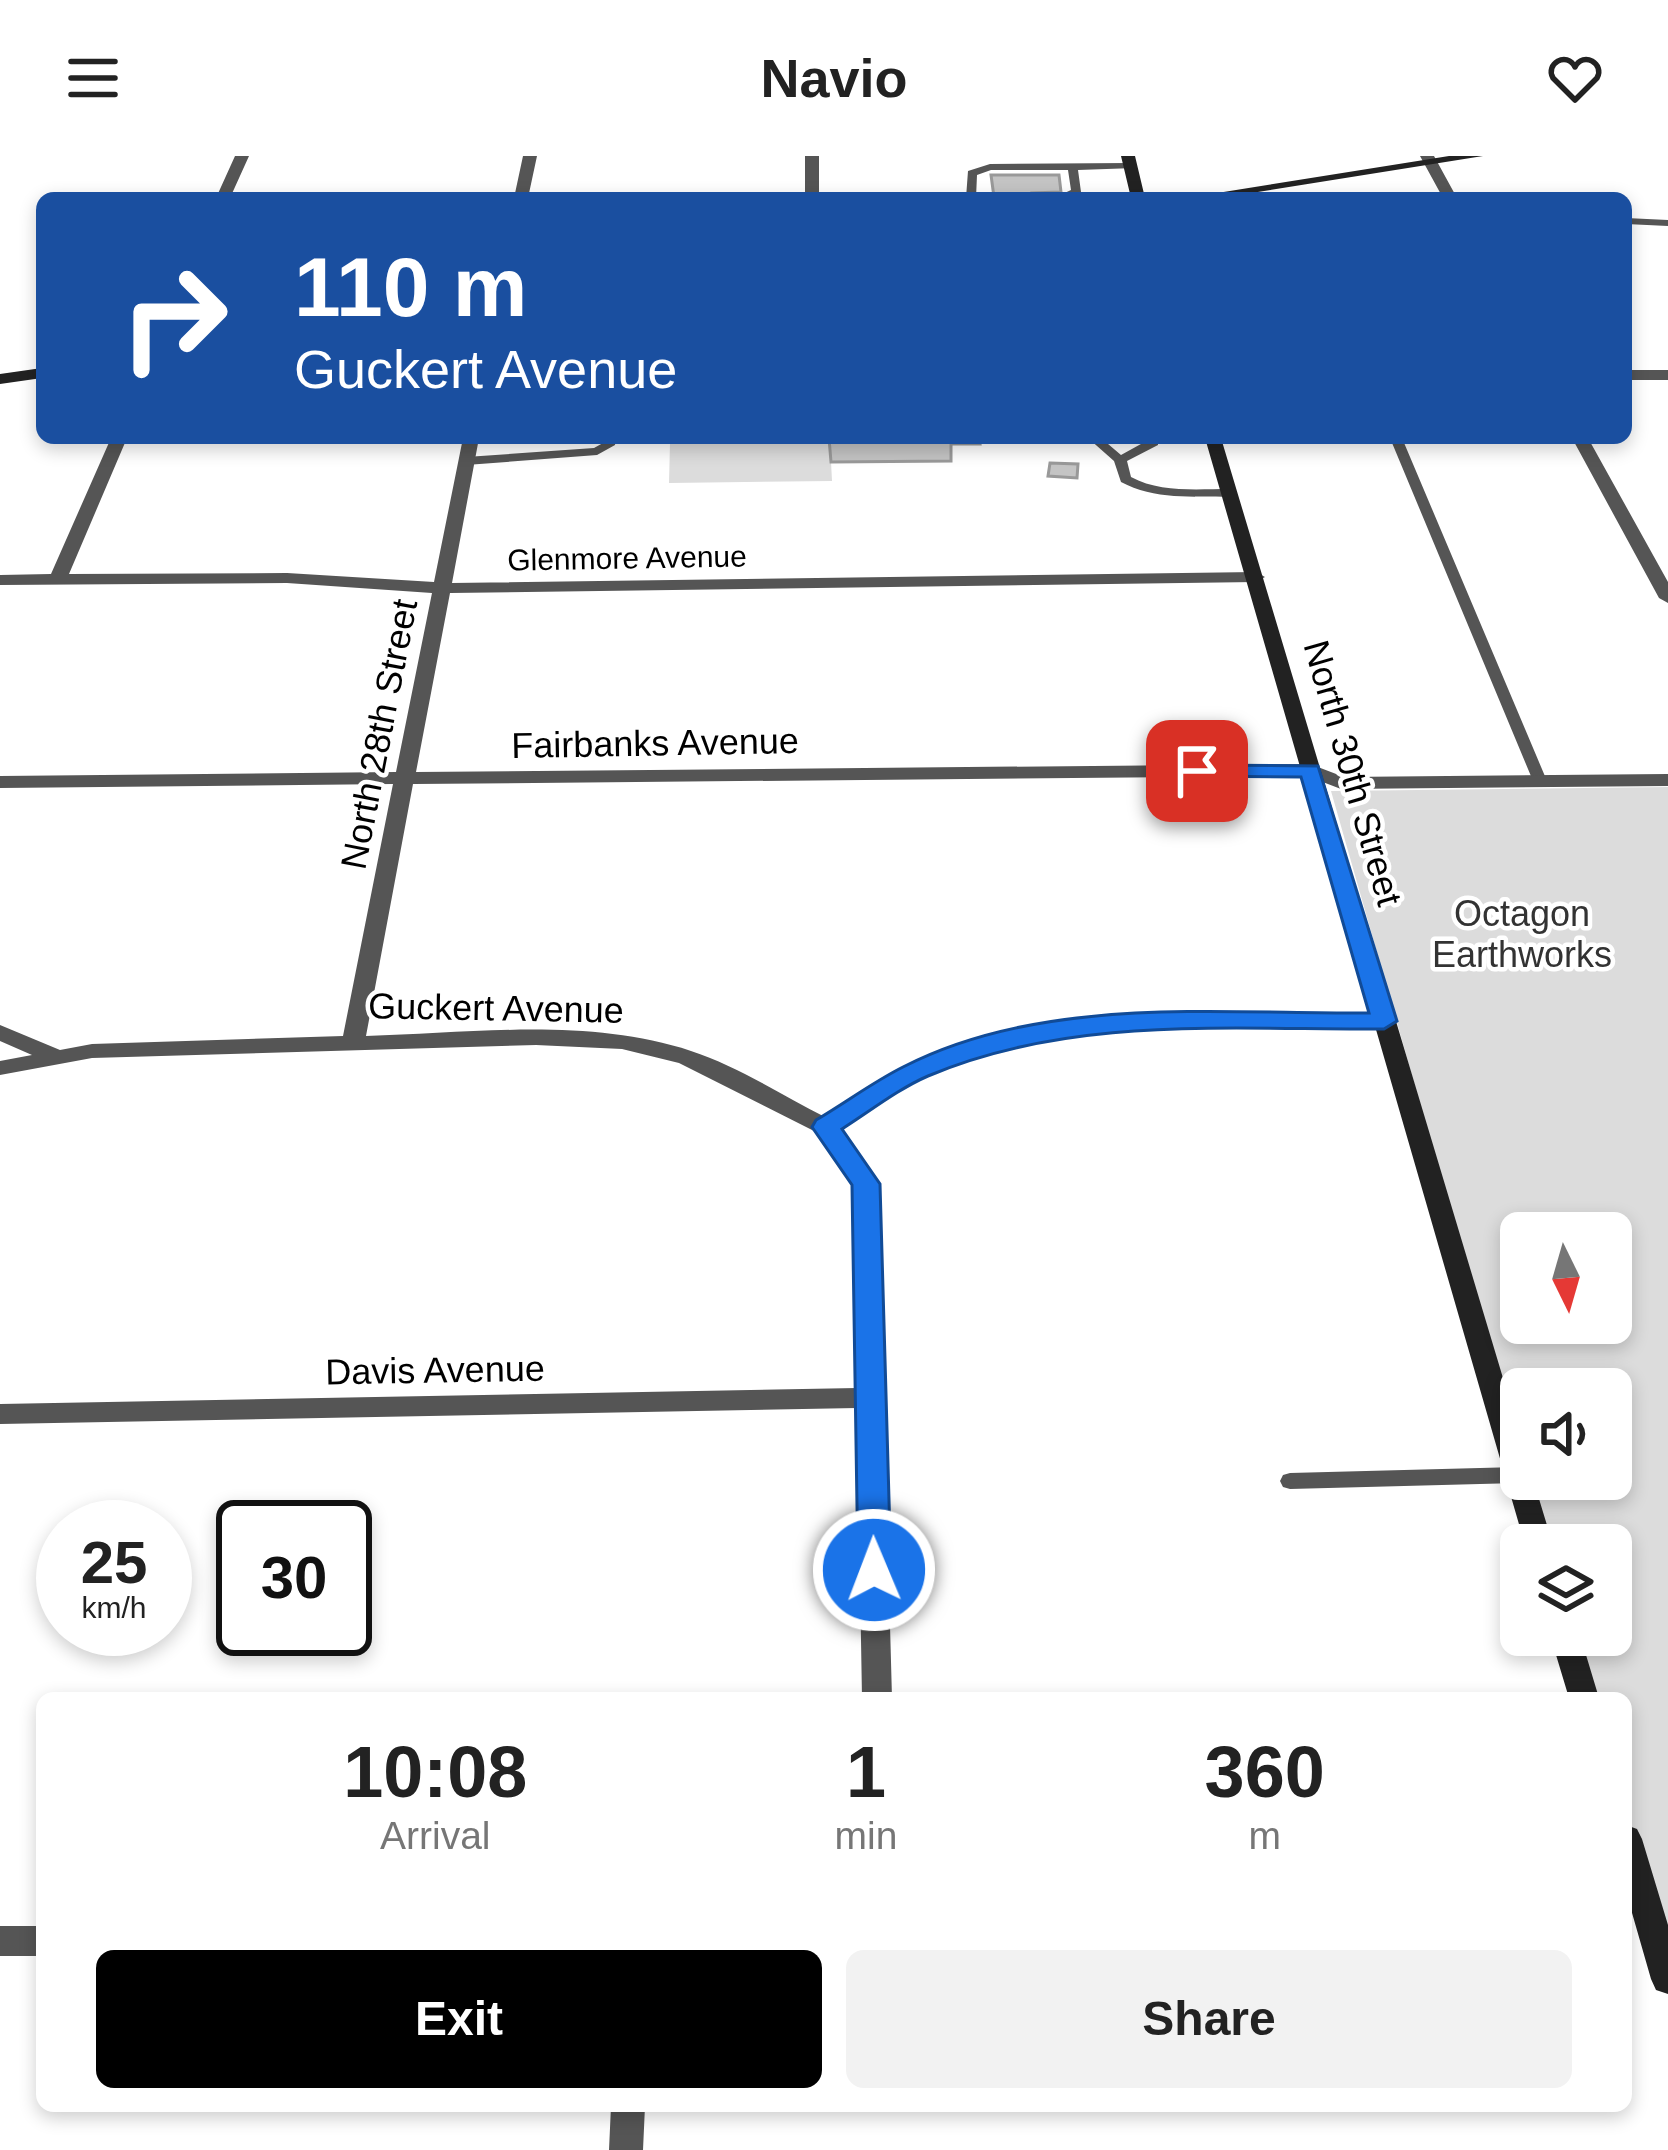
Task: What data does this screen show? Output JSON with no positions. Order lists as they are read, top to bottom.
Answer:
{
  "streets": {
    "street": [
      "Glenmore Avenue",
      "North 28th Street",
      "Fairbanks Avenue",
      "North 30th Street",
      "Guckert Avenue",
      "Davis Avenue"
    ]
  },
  "crossings": [
    ["Glenmore Avenue", "North 28th Street"],
    ["Glenmore Avenue", "North 30th Street"],
    ["North 28th Street", "Fairbanks Avenue"],
    ["North 28th Street", "Guckert Avenue"],
    ["Fairbanks Avenue", "North 30th Street"]
  ],
  "parks": ["Octagon Earthworks"],
  "north": "bottom",
  "page": {
    "header": "Navio",
    "turn": ["110 m", "Guckert Avenue"],
    "speed": "25 km/h",
    "limit": "30",
    "eta": [
      "10:08",
      "Arrival",
      "1",
      "min",
      "360",
      "m"
    ],
    "buttons": ["Exit", "Share"]
  }
}
